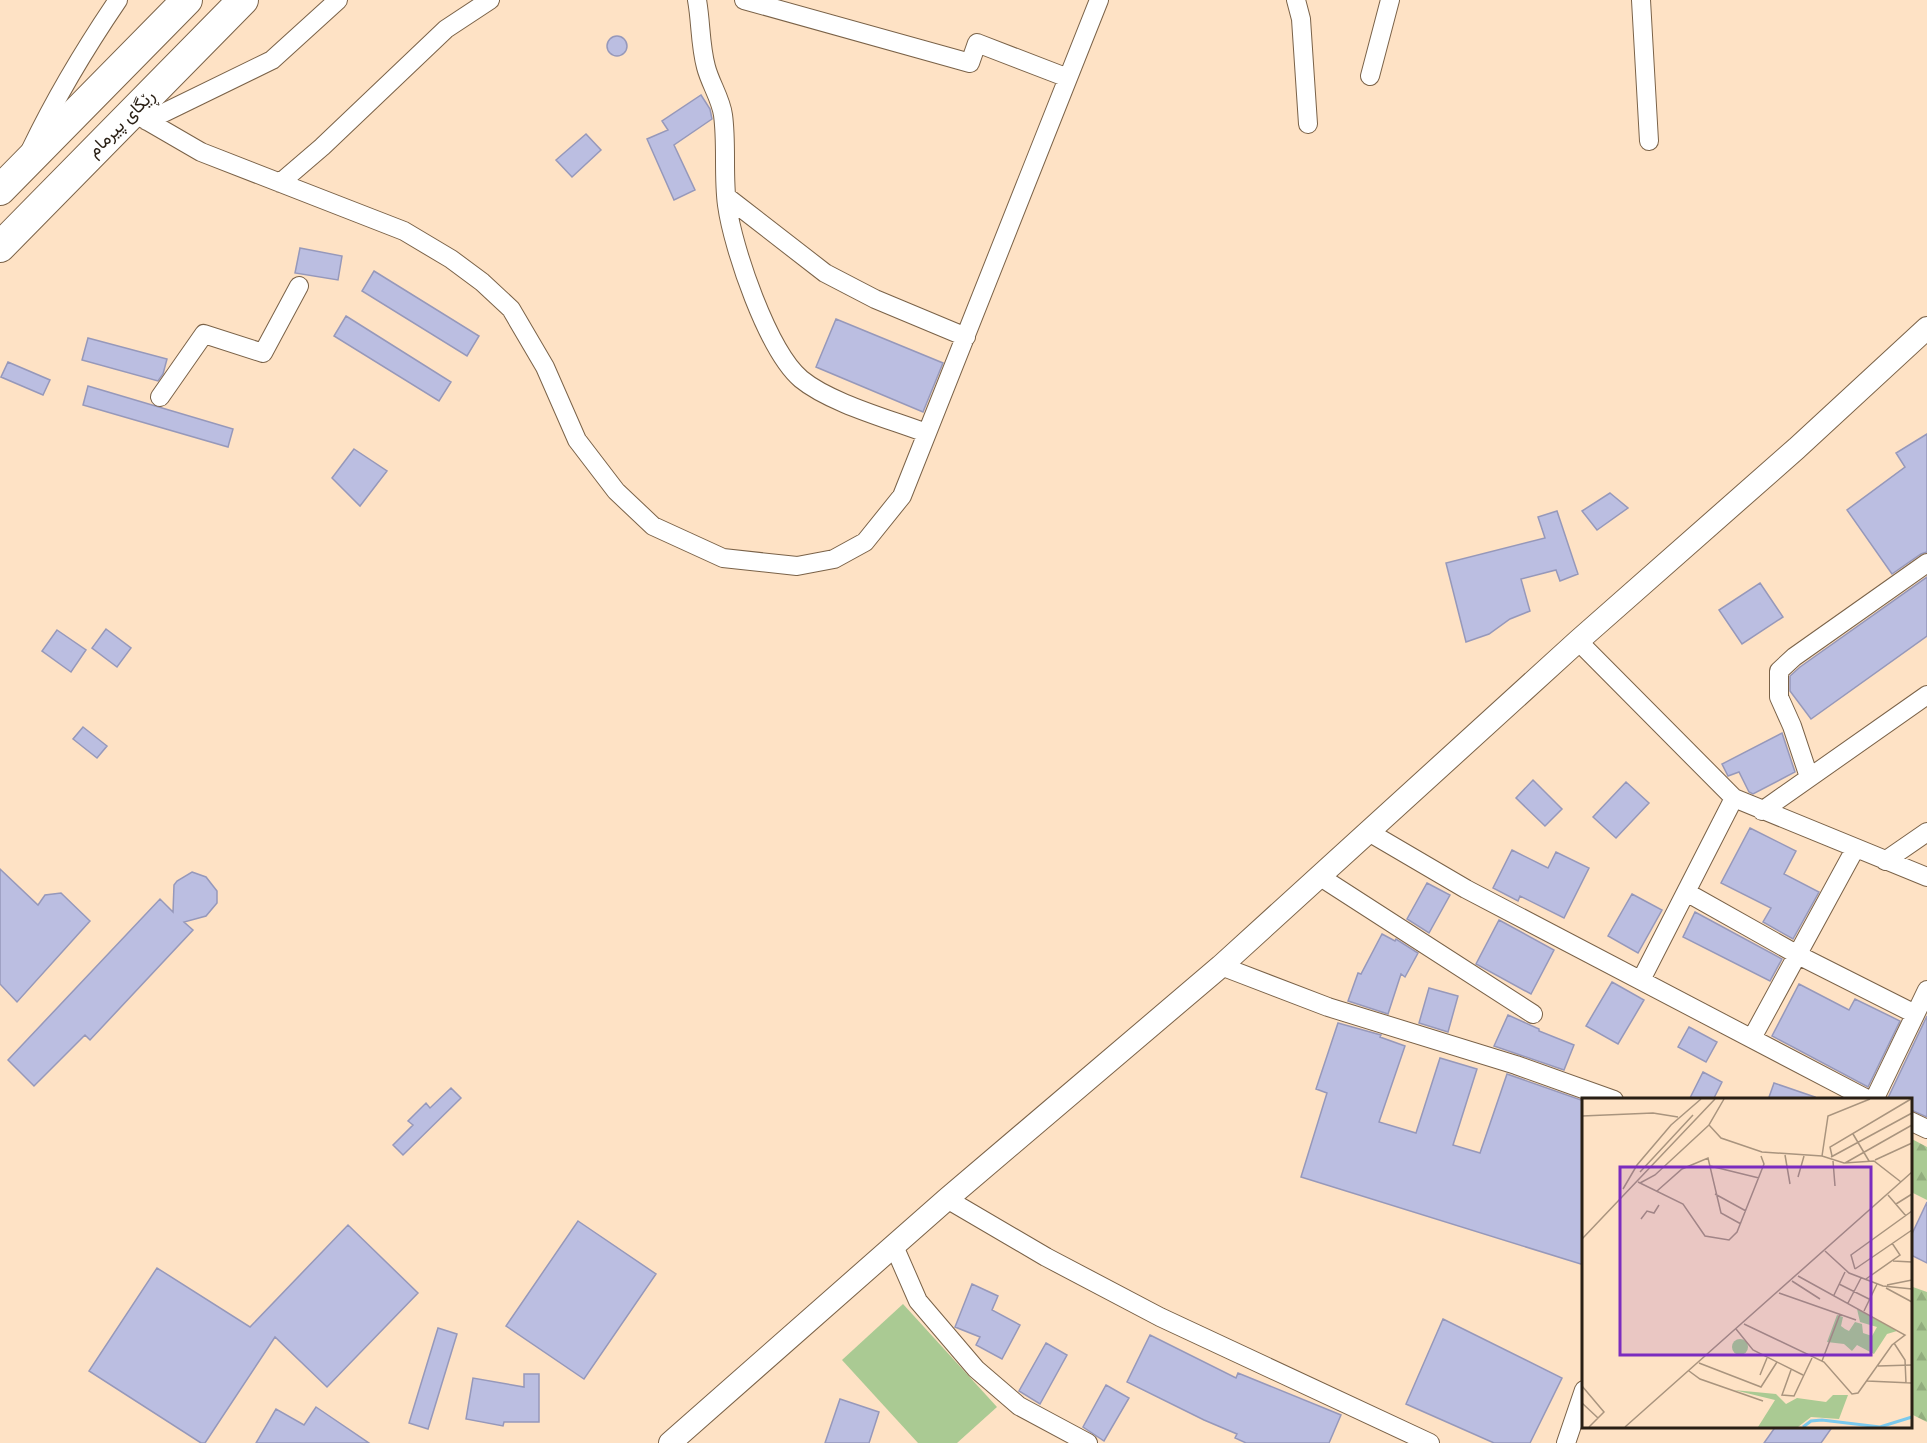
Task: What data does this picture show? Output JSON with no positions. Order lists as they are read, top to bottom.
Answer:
{
  "streets": {
    "highway": ["ڕێگای پیرمام"]
  }
}
